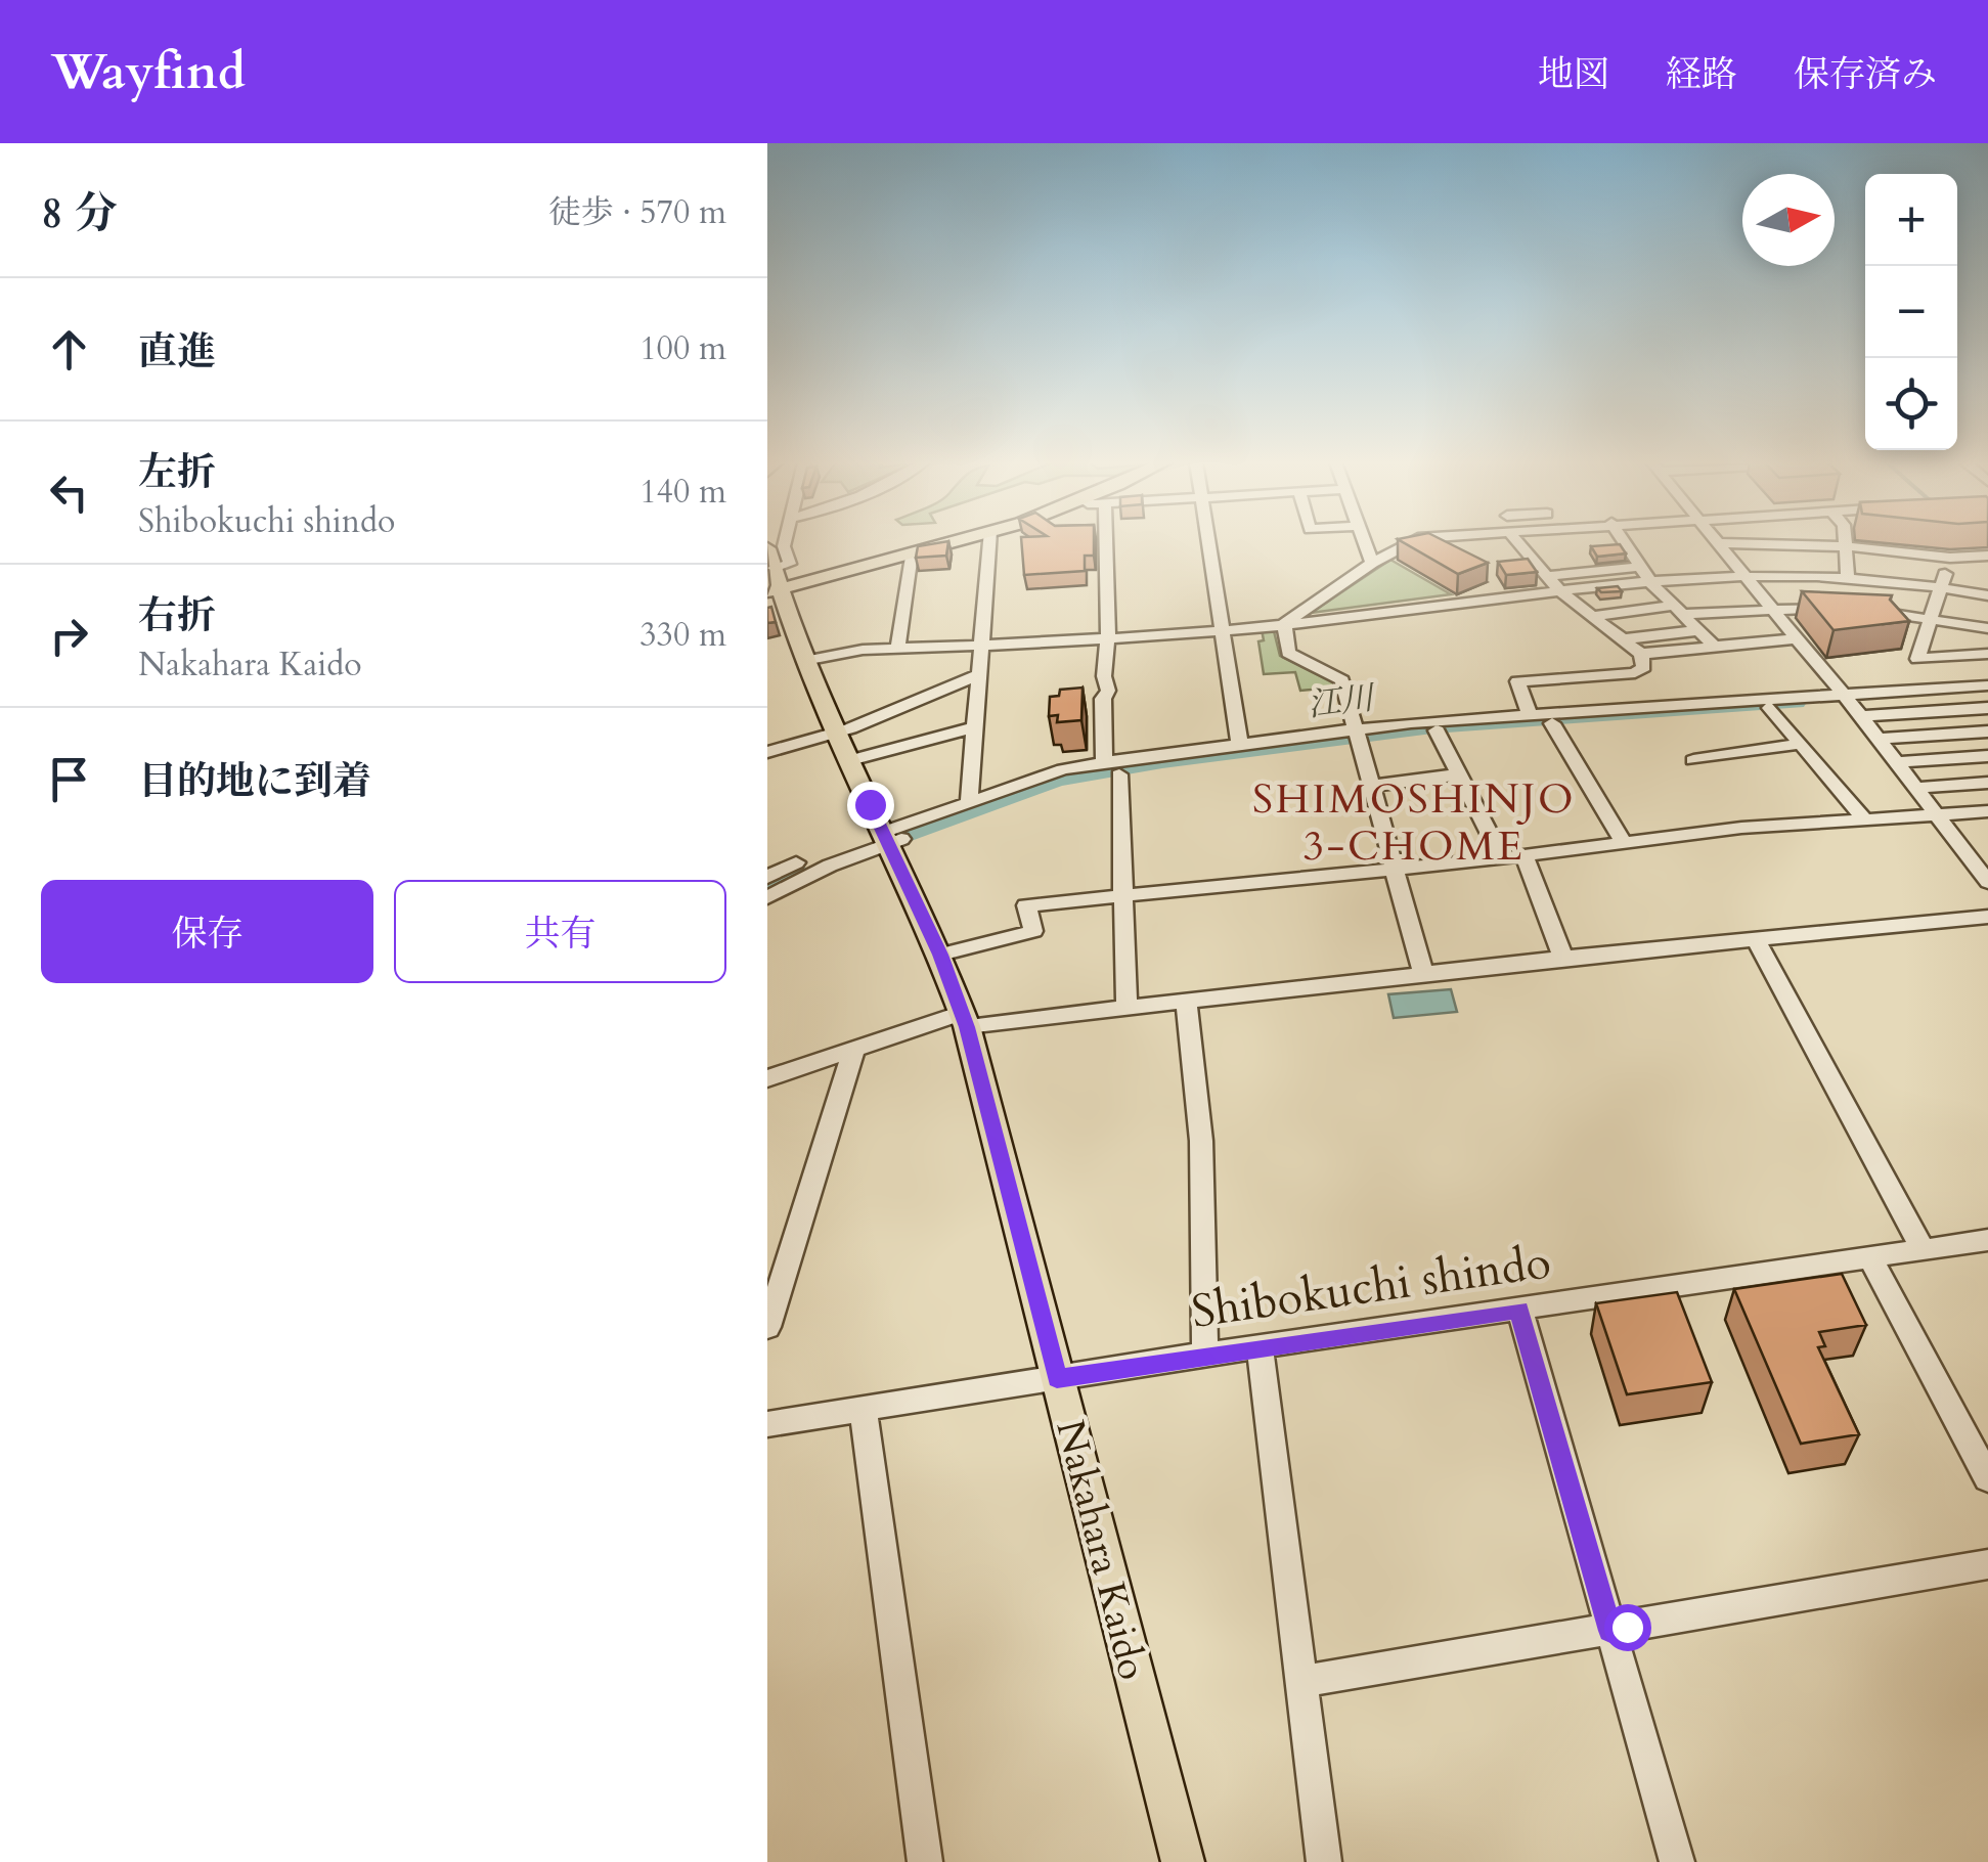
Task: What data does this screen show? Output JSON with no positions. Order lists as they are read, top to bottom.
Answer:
{
  "streets": {
    "main road": ["Nakahara Kaido"],
    "street": ["Shibokuchi shindo"]
  },
  "crossings": [
    ["Shibokuchi shindo", "Nakahara Kaido"]
  ],
  "districts": ["SHIMOSHINJO 3-CHOME"],
  "water": ["江川"],
  "north": "right",
  "page": {
    "header": "Wayfind",
    "nav": ["地図", "経路", "保存済み"],
    "heading": ["8 分", "徒歩 · 570 m"],
    "map_buttons": ["+", "−"],
    "list": [
      ["直進", "100 m"],
      ["左折", "Shibokuchi shindo", "140 m"],
      ["右折", "Nakahara Kaido", "330 m"],
      "目的地に到着"
    ],
    "buttons": ["保存", "共有"]
  }
}
